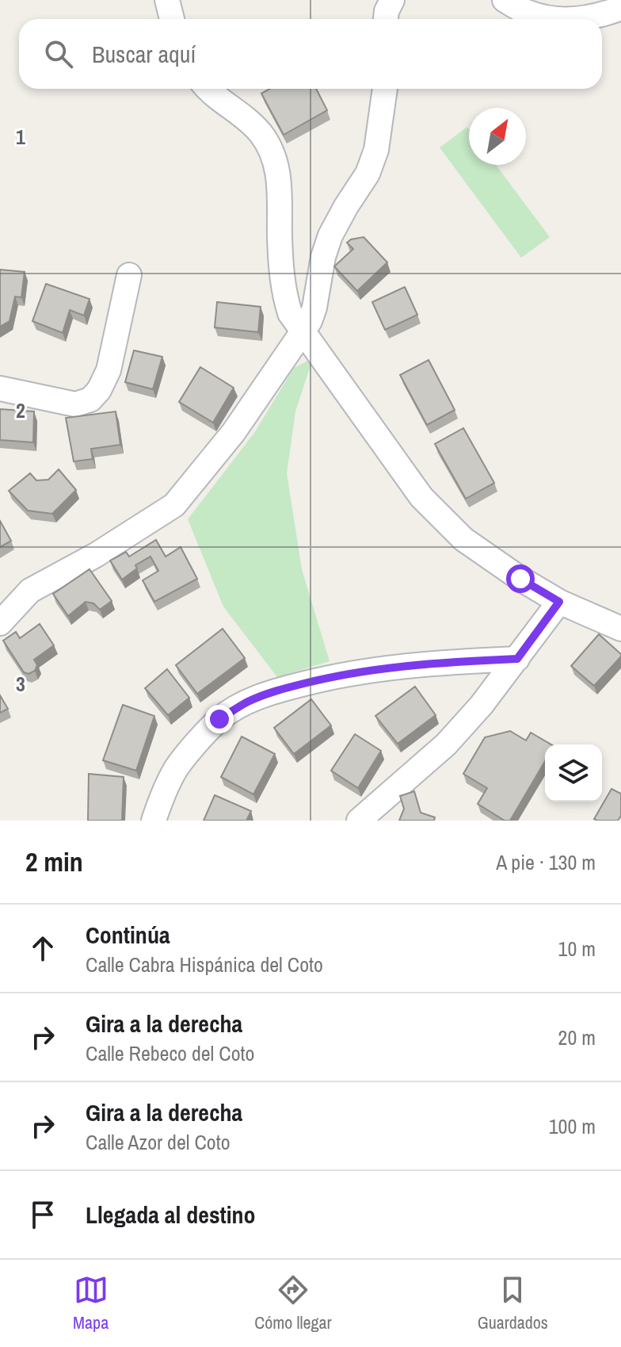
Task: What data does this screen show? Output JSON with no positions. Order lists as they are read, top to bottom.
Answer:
{
  "north": "top right",
  "page": {
    "search": "Buscar aquí",
    "heading": ["2 min", "A pie · 130 m"],
    "list": [
      ["Continúa", "Calle Cabra Hispánica del Coto", "10 m"],
      ["Gira a la derecha", "Calle Rebeco del Coto", "20 m"],
      ["Gira a la derecha", "Calle Azor del Coto", "100 m"],
      "Llegada al destino"
    ],
    "nav": ["Mapa", "Cómo llegar", "Guardados"]
  },
  "grid": {
    "rows": ["1", "2", "3"]
  }
}
